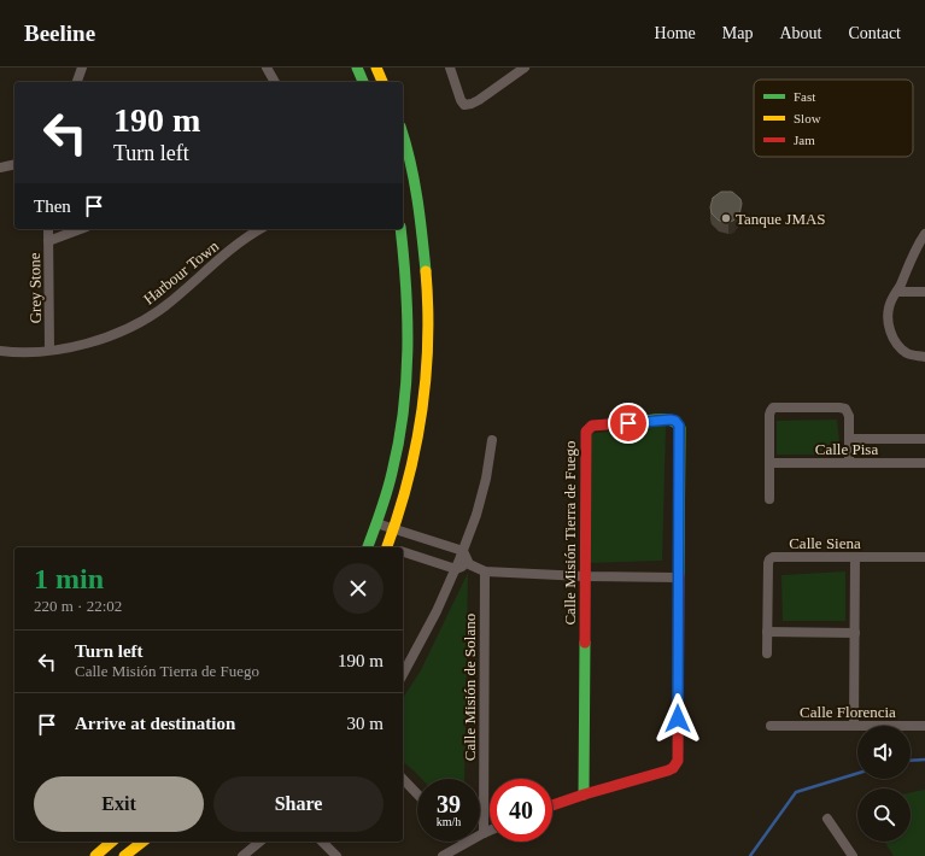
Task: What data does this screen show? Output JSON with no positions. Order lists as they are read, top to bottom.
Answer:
{
  "streets": {
    "street": [
      "Harbour Town",
      "Grey Stone",
      "Calle Pisa",
      "Calle Misión Tierra de Fuego",
      "Calle Siena",
      "Calle Misión de Solano",
      "Calle Florencia"
    ]
  },
  "crossings": [
    ["Harbour Town", "Grey Stone"]
  ],
  "places": ["Tanque JMAS"],
  "legend": ["Fast", "Slow", "Jam"],
  "page": {
    "header": "Beeline",
    "nav": [
      "Home",
      "Map",
      "About",
      "Contact"
    ],
    "turn": ["190 m", "Turn left"],
    "then": "Then",
    "heading": ["1 min", "220 m · 22:02"],
    "list": [
      {
        "name": "Turn left",
        "note": "Calle Misión Tierra de Fuego",
        "value": "190 m"
      },
      {
        "name": "Arrive at destination",
        "value": "30 m"
      }
    ],
    "buttons": ["Exit", "Share"],
    "speed": "39 km/h",
    "limit": "40"
  }
}
